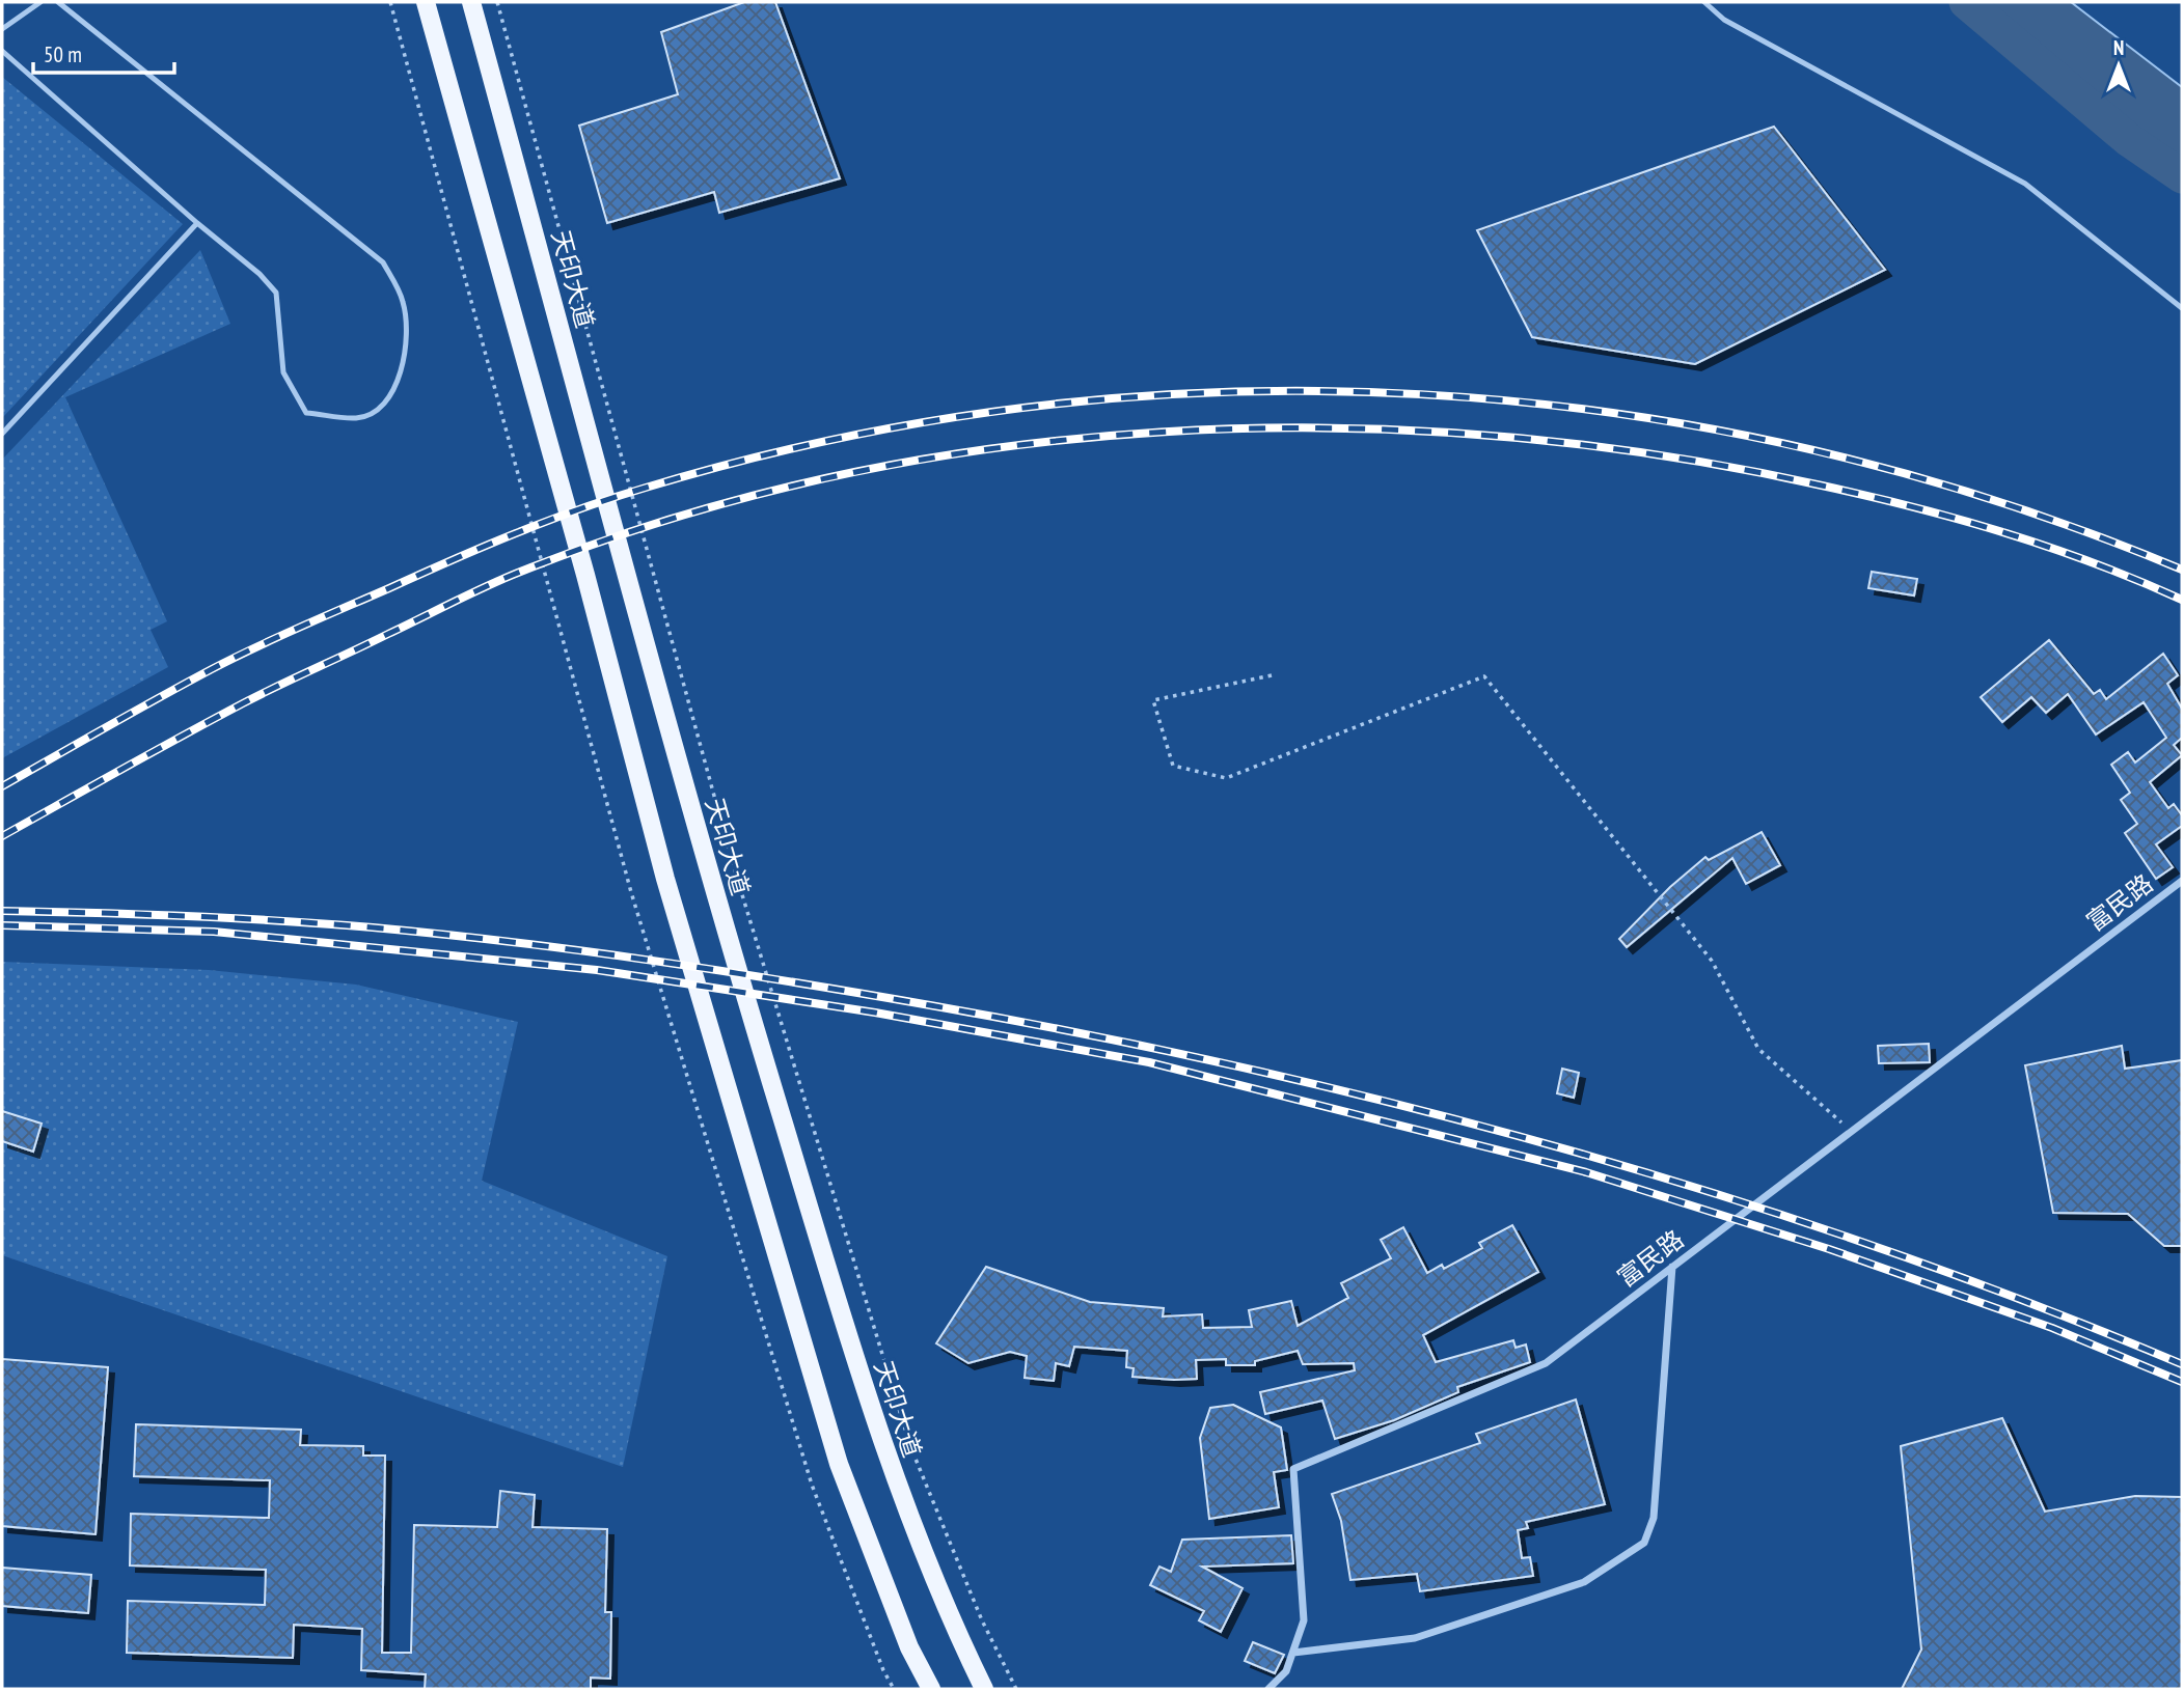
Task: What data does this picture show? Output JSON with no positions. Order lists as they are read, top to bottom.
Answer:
{
  "streets": {
    "main road": ["天印大道"],
    "street": ["富民路"]
  },
  "scale_bar": "50 m",
  "north": "top"
}
